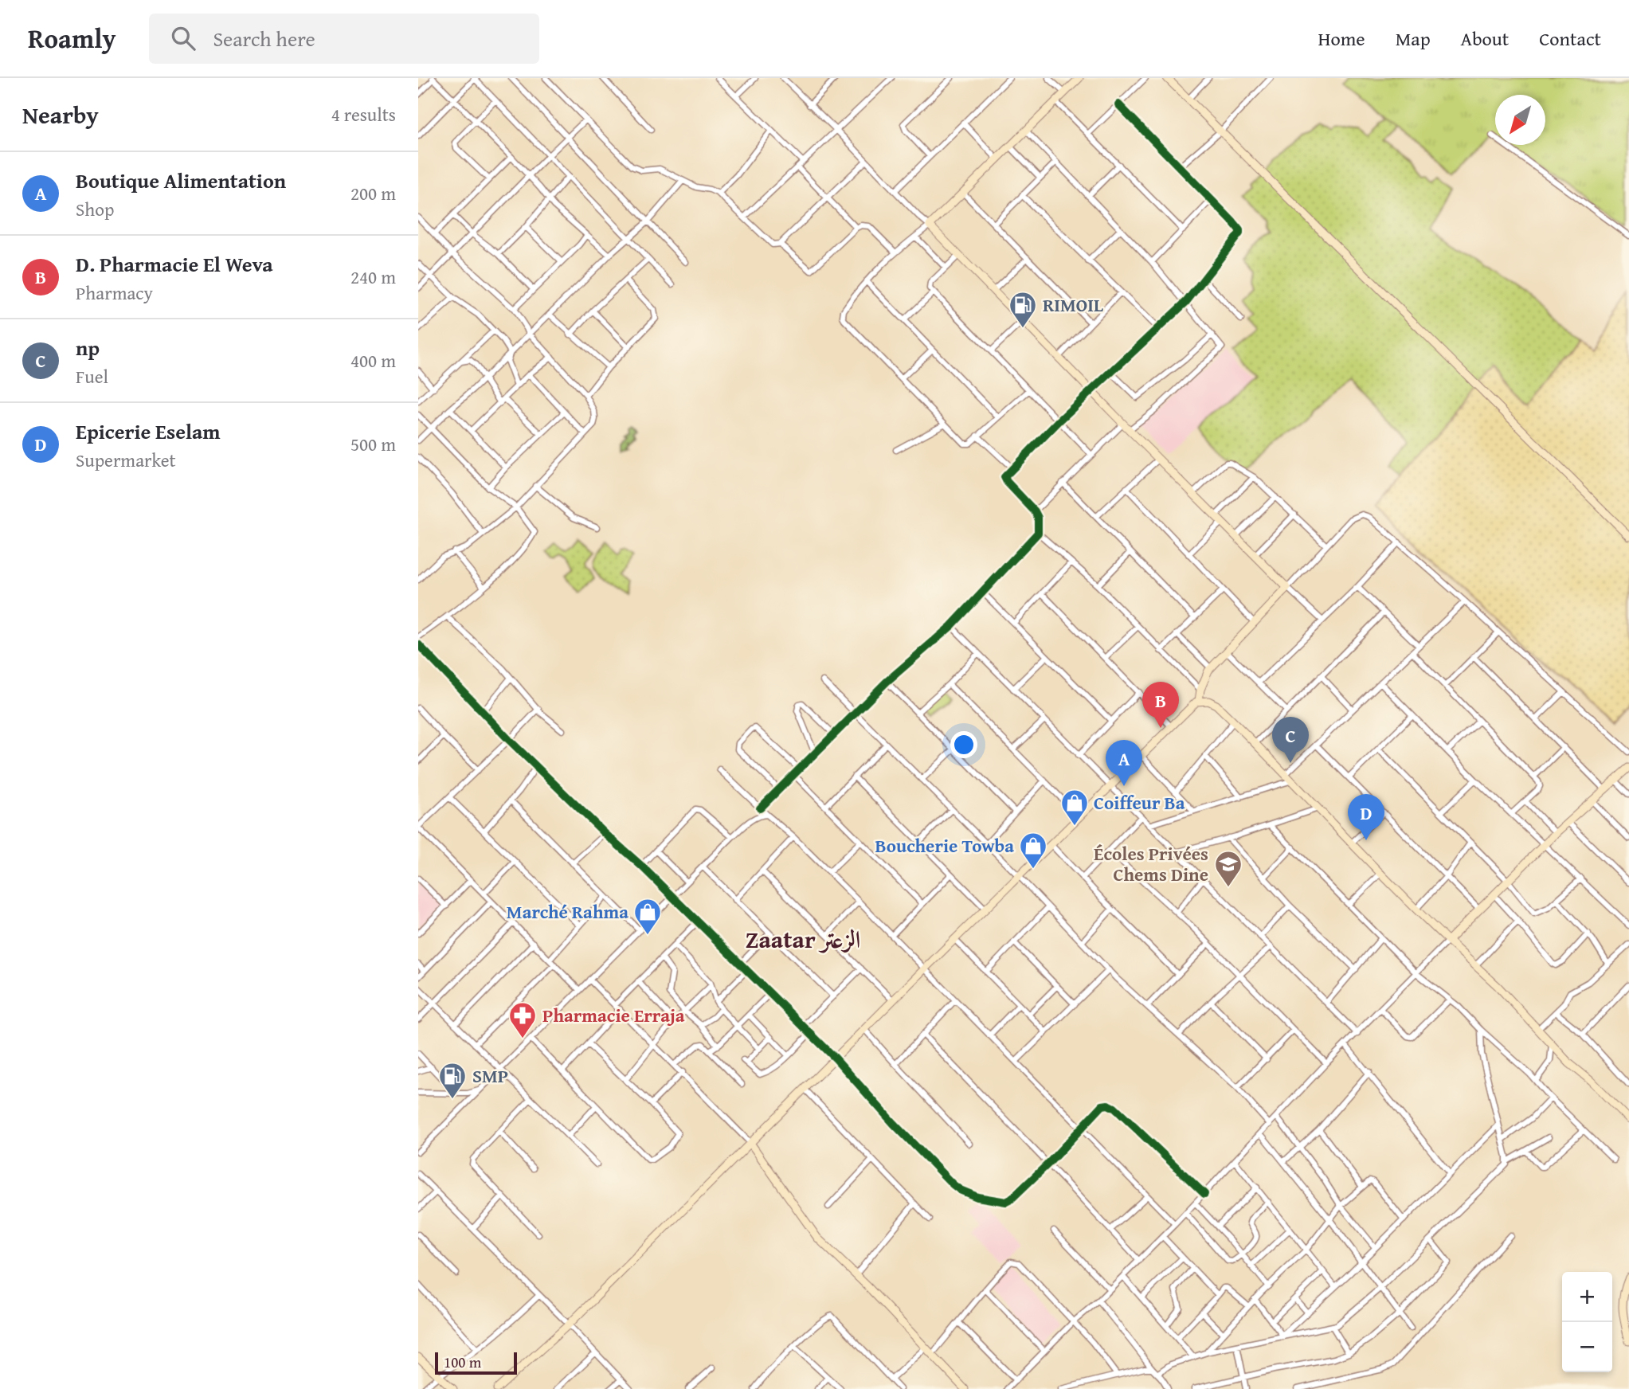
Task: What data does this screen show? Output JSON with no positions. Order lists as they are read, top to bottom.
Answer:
{
  "districts": ["Zaatar الزعتر"],
  "places": {
    "fuel station": ["RIMOIL", "SMP"],
    "shop": ["Coiffeur Ba", "Boucherie Towba", "Marché Rahma"],
    "school or university": ["Écoles Privées Chems Dine"],
    "pharmacy": ["Pharmacie Erraja"]
  },
  "scale_bar": "100 m",
  "north": "bottom left",
  "page": {
    "header": "Roamly",
    "search": "Search here",
    "nav": [
      "Home",
      "Map",
      "About",
      "Contact"
    ],
    "heading": ["Nearby", "4 results"],
    "list": [
      {
        "mark": "A",
        "name": "Boutique Alimentation",
        "note": "Shop",
        "value": "200 m"
      },
      {
        "mark": "B",
        "name": "D. Pharmacie El Weva",
        "note": "Pharmacy",
        "value": "240 m"
      },
      {
        "mark": "C",
        "name": "np",
        "note": "Fuel",
        "value": "400 m"
      },
      {
        "mark": "D",
        "name": "Epicerie Eselam",
        "note": "Supermarket",
        "value": "500 m"
      }
    ],
    "pins": [
      "B",
      "C",
      "A",
      "D"
    ],
    "map_buttons": ["+", "−"],
    "scale": "100 m"
  }
}
